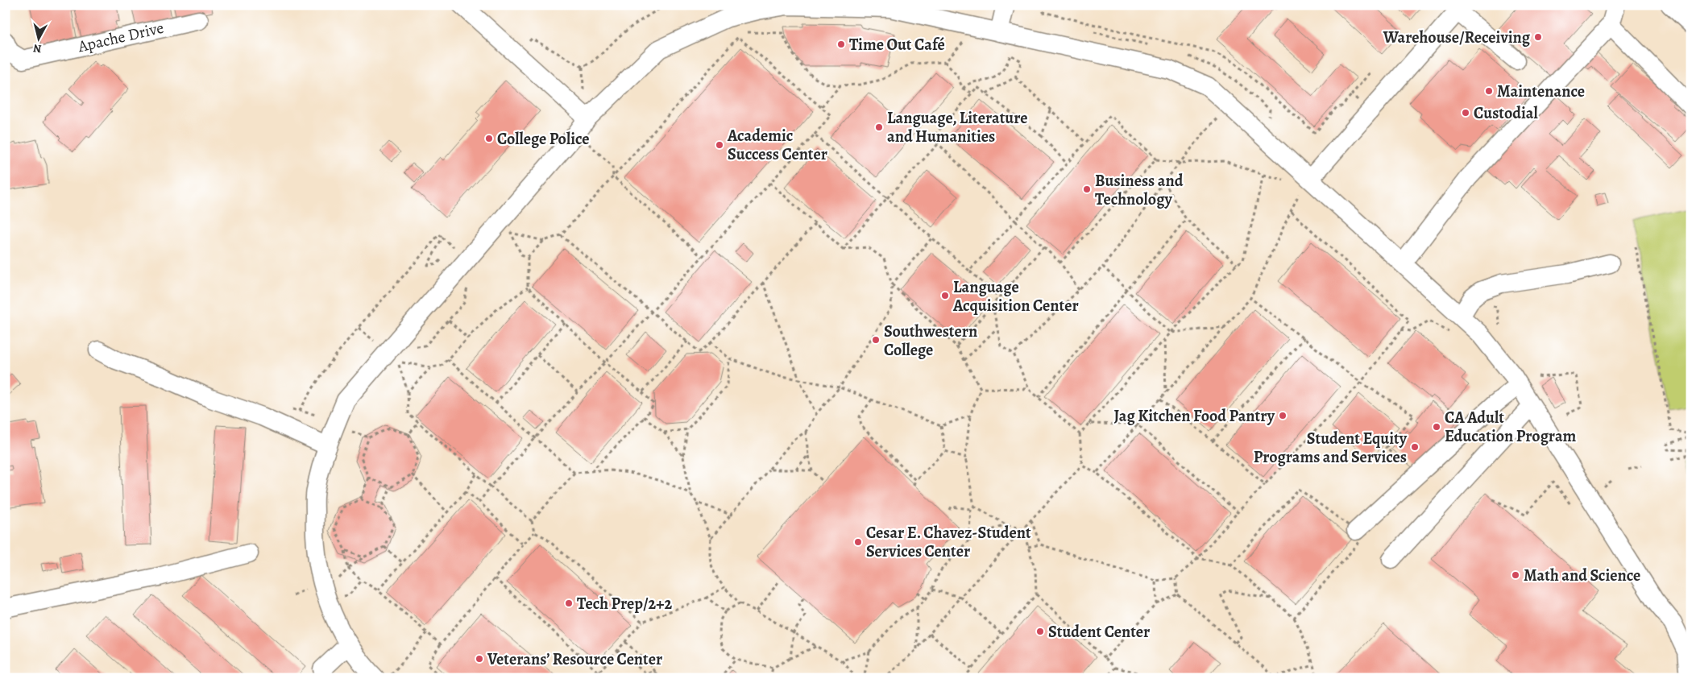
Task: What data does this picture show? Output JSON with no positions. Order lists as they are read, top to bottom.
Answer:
{
  "streets": {
    "street": ["Apache Drive"]
  },
  "places": [
    "Warehouse/Receiving",
    "Time Out Café",
    "Maintenance",
    "Custodial",
    "Language, Literature and Humanities",
    "College Police",
    "Academic Success Center",
    "Business and Technology",
    "Language Acquisition Center",
    "Southwestern College",
    "Jag Kitchen Food Pantry",
    "CA Adult Education Program",
    "Student Equity Programs and Services",
    "Cesar E. Chavez-Student Services Center",
    "Math and Science",
    "Tech Prep/2+2",
    "Student Center",
    "Veterans’ Resource Center"
  ],
  "north": "bottom"
}
